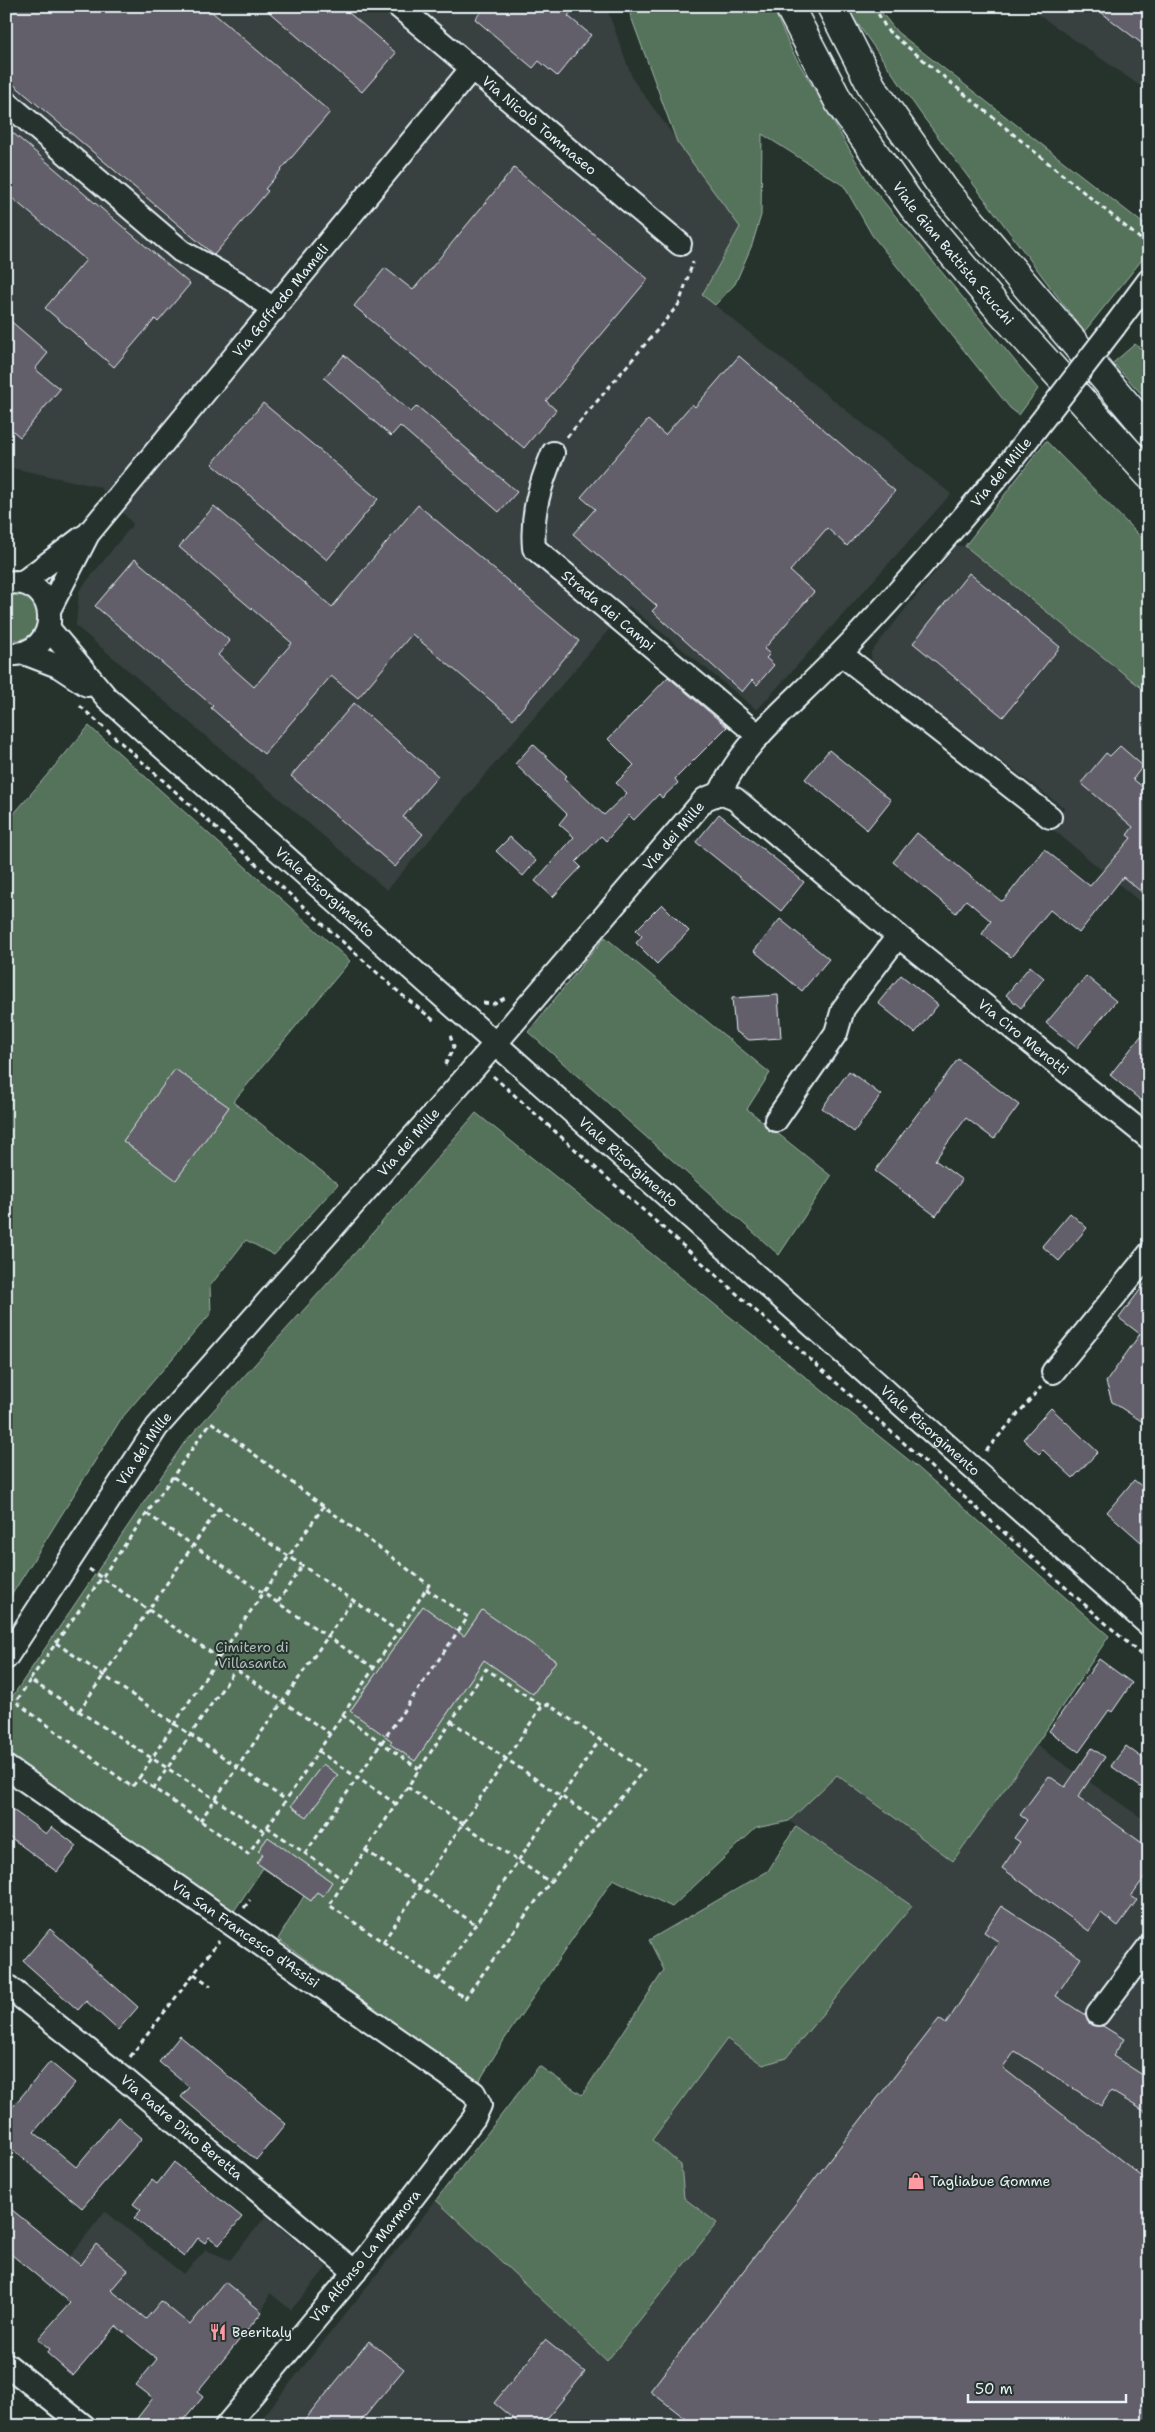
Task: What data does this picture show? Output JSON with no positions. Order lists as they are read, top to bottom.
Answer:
{
  "streets": {
    "highway": ["Viale Gian Battista Stucchi"],
    "street": [
      "Via Nicolò Tommaseo",
      "Via Goffredo Mameli",
      "Via dei Mille",
      "Strada dei Campi",
      "Viale Risorgimento",
      "Via Ciro Menotti",
      "Via San Francesco d'Assisi",
      "Via Padre Dino Beretta",
      "Via Alfonso La Marmora"
    ]
  },
  "crossings": [
    ["Via Nicolò Tommaseo", "Via Goffredo Mameli"],
    ["Via Goffredo Mameli", "Viale Risorgimento"],
    ["Via dei Mille", "Strada dei Campi"],
    ["Via dei Mille", "Viale Risorgimento"],
    ["Via dei Mille", "Via Ciro Menotti"],
    ["Via San Francesco d'Assisi", "Via Alfonso La Marmora"],
    ["Via Padre Dino Beretta", "Via Alfonso La Marmora"]
  ],
  "parks": ["Cimitero di Villasanta"],
  "places": {
    "shop": ["Tagliabue Gomme"],
    "restaurant": ["Beeritaly"]
  },
  "scale_bar": "50 m"
}
